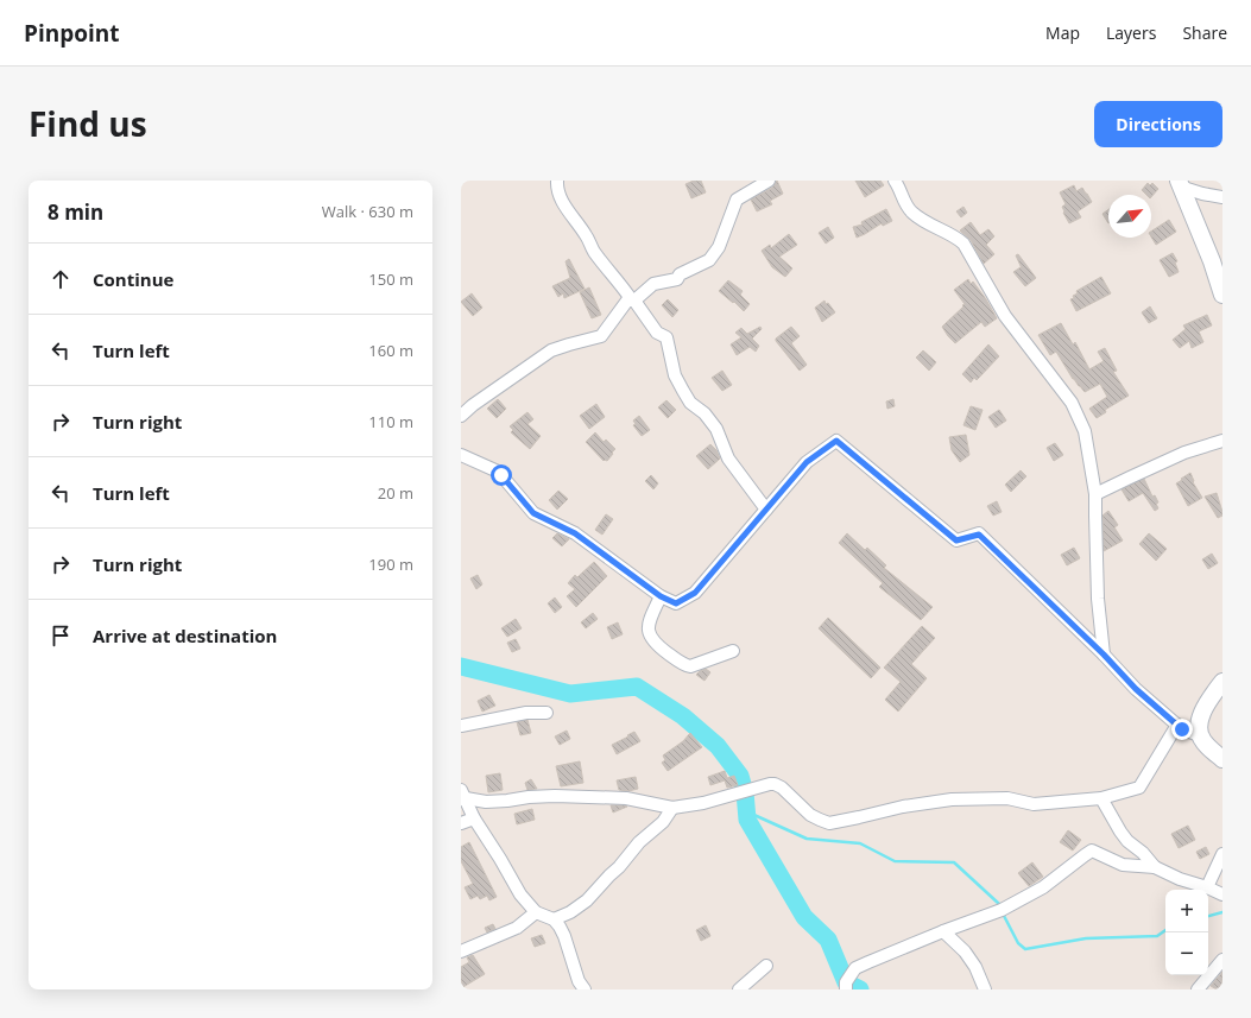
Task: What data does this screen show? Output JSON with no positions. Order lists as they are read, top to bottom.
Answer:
{
  "north": "top right",
  "page": {
    "header": "Pinpoint",
    "nav": ["Map", "Layers", "Share"],
    "title": "Find us",
    "buttons": "Directions",
    "heading": ["8 min", "Walk · 630 m"],
    "list": [
      ["Continue", "150 m"],
      ["Turn left", "160 m"],
      ["Turn right", "110 m"],
      ["Turn left", "20 m"],
      ["Turn right", "190 m"],
      "Arrive at destination"
    ],
    "map_buttons": ["+", "−"]
  }
}
